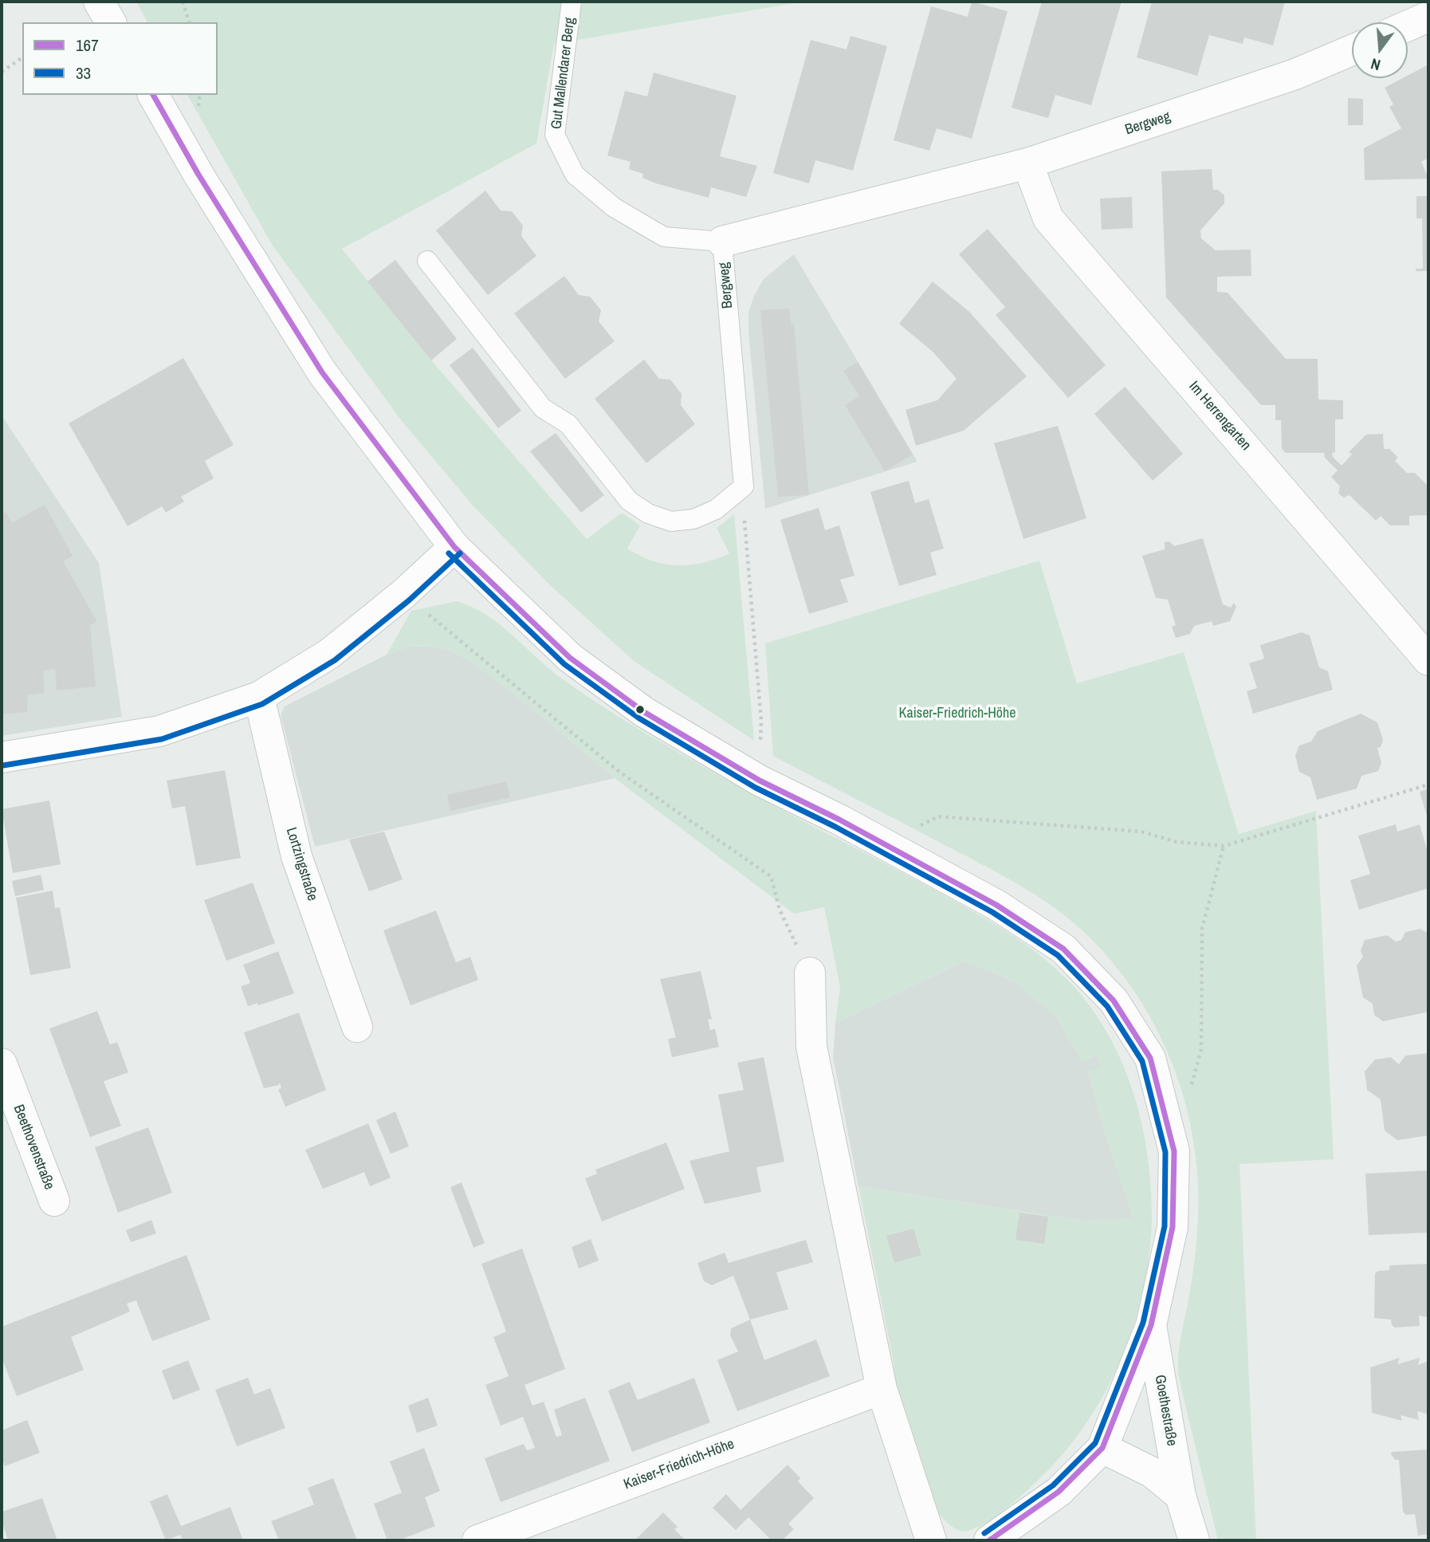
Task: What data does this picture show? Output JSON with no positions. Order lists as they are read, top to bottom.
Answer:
{
  "streets": {
    "street": [
      "Bergweg",
      "Im Herrengarten",
      "Lortzingstraße",
      "Beethovenstraße",
      "Goethestraße",
      "Kaiser-Friedrich-Höhe"
    ],
    "lane": ["Gut Mallendarer Berg"]
  },
  "crossings": [
    ["Gut Mallendarer Berg", "Bergweg"],
    ["Bergweg", "Im Herrengarten"]
  ],
  "parks": ["Kaiser-Friedrich-Höhe"],
  "lines": ["transit line 167", "transit line 33"],
  "legend": ["167", "33"],
  "north": "bottom"
}
